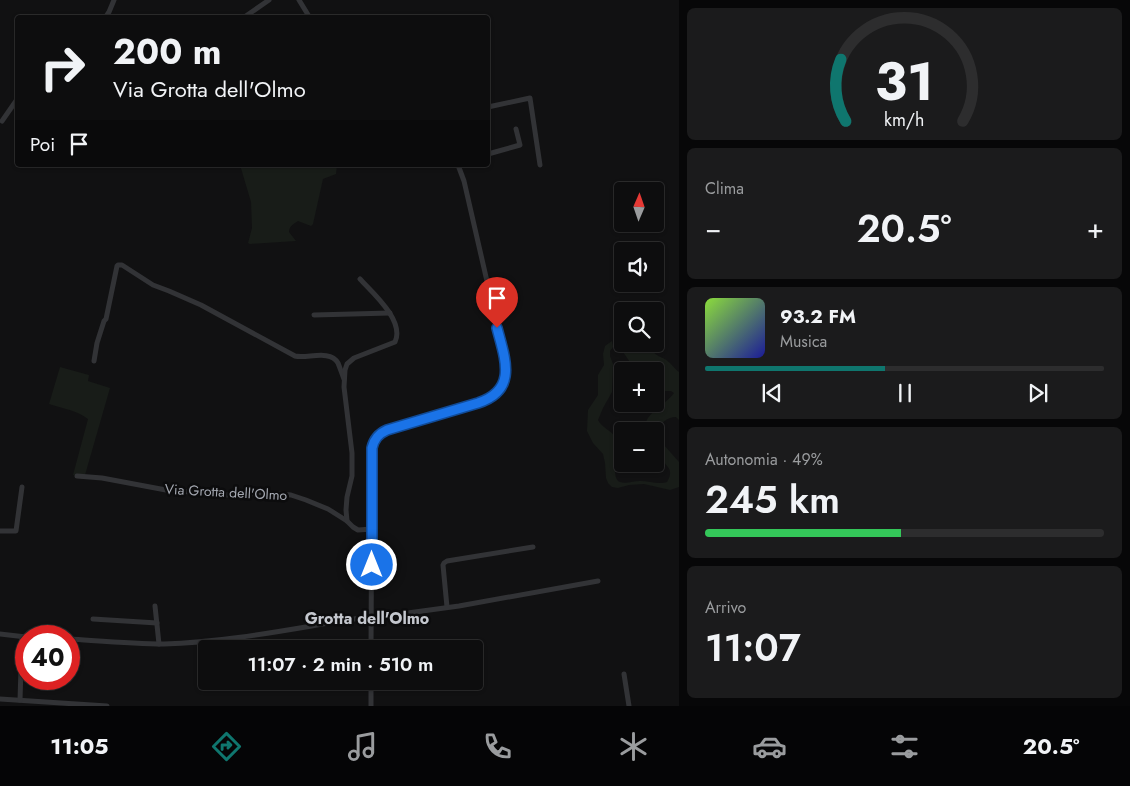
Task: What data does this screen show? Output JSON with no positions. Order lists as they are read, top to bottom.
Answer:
{
  "streets": {
    "street": ["Via Grotta dell'Olmo"]
  },
  "districts": ["Grotta dell'Olmo"],
  "north": "top",
  "page": {
    "turn": ["200 m", "Via Grotta dell'Olmo"],
    "then": "Poi",
    "tile": [
      "Clima",
      ["Autonomia · 49%", "245 km"],
      ["Arrivo", "11:07"]
    ],
    "map_buttons": ["+", "−"],
    "heat": ["−", "20.5°", "+"],
    "song": ["93.2 FM", "Musica"],
    "limit": "40",
    "trip": "11:07 · 2 min · 510 m",
    "tabs": ["11:05", "20.5°"],
    "gauge": ["31", "km/h"]
  }
}
